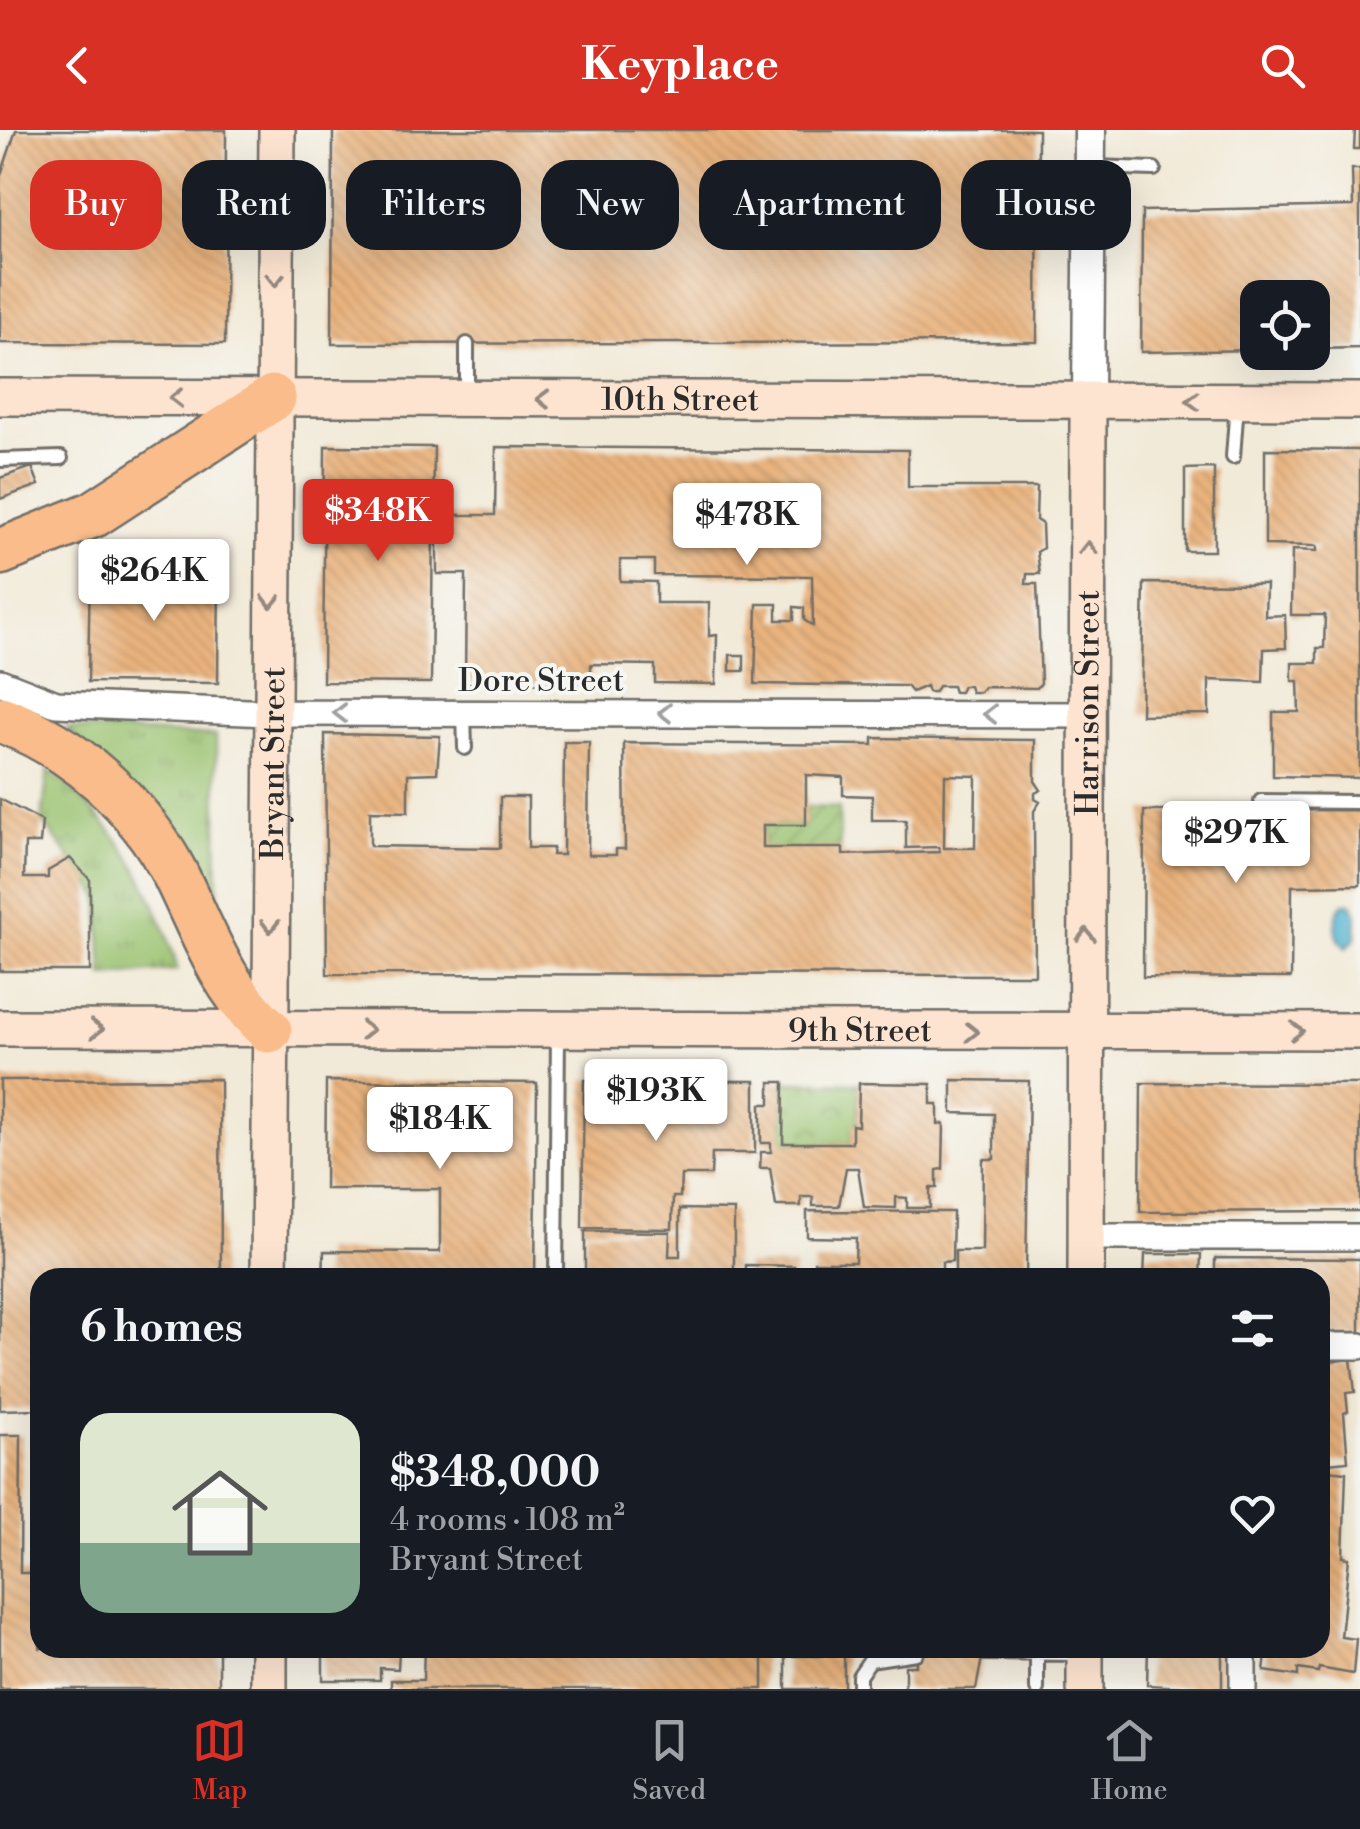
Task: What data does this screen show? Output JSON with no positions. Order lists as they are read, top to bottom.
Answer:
{
  "streets": {
    "main road": [
      "10th Street",
      "Harrison Street",
      "Bryant Street",
      "9th Street"
    ],
    "street": ["Dore Street"]
  },
  "crossings": [
    ["10th Street", "Harrison Street"],
    ["10th Street", "Bryant Street"],
    ["Dore Street", "Harrison Street"],
    ["Dore Street", "Bryant Street"],
    ["Harrison Street", "9th Street"],
    ["Bryant Street", "9th Street"]
  ],
  "one_way": [
    "10th Street",
    "Dore Street",
    "Harrison Street",
    "Bryant Street",
    "9th Street"
  ],
  "page": {
    "header": "Keyplace",
    "chip": [
      "Buy",
      "Rent",
      "Filters",
      "New",
      "Apartment",
      "House"
    ],
    "price": [
      "$348K",
      "$478K",
      "$264K",
      "$297K",
      "$193K",
      "$184K"
    ],
    "heading": "6 homes",
    "list": [
      {
        "name": "$348,000",
        "note": "4 rooms · 108 m² · Bryant Street"
      }
    ],
    "tabs": ["Map", "Saved", "Home"]
  }
}
